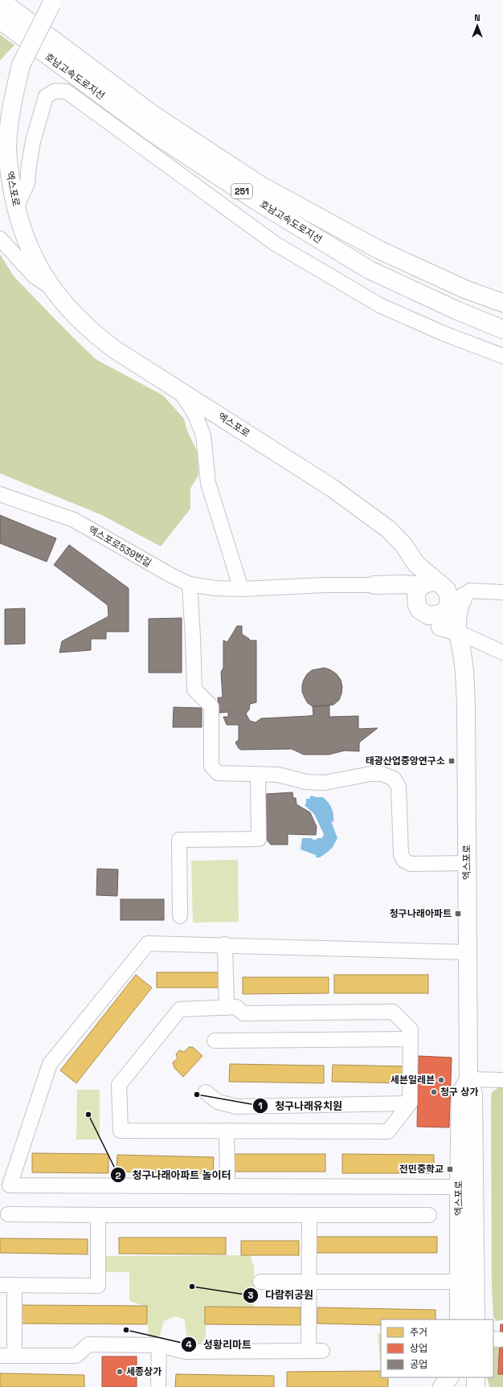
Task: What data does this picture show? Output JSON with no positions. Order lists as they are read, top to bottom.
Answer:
{
  "streets": {
    "main road": ["호남고속도로지선", "엑스포로", "251"],
    "street": ["엑스포로539번길"]
  },
  "places": {
    "transit": ["태광산업중앙연구소", "청구나래아파트", "전민중학교"],
    "other": [
      "세븐일레븐",
      "청구 상가",
      "청구나래유치원",
      "청구나래아파트 놀이터",
      "다람쥐공원",
      "성황리마트",
      "세종상가"
    ]
  },
  "legend": ["주거", "상업", "공업"],
  "north": "top"
}
